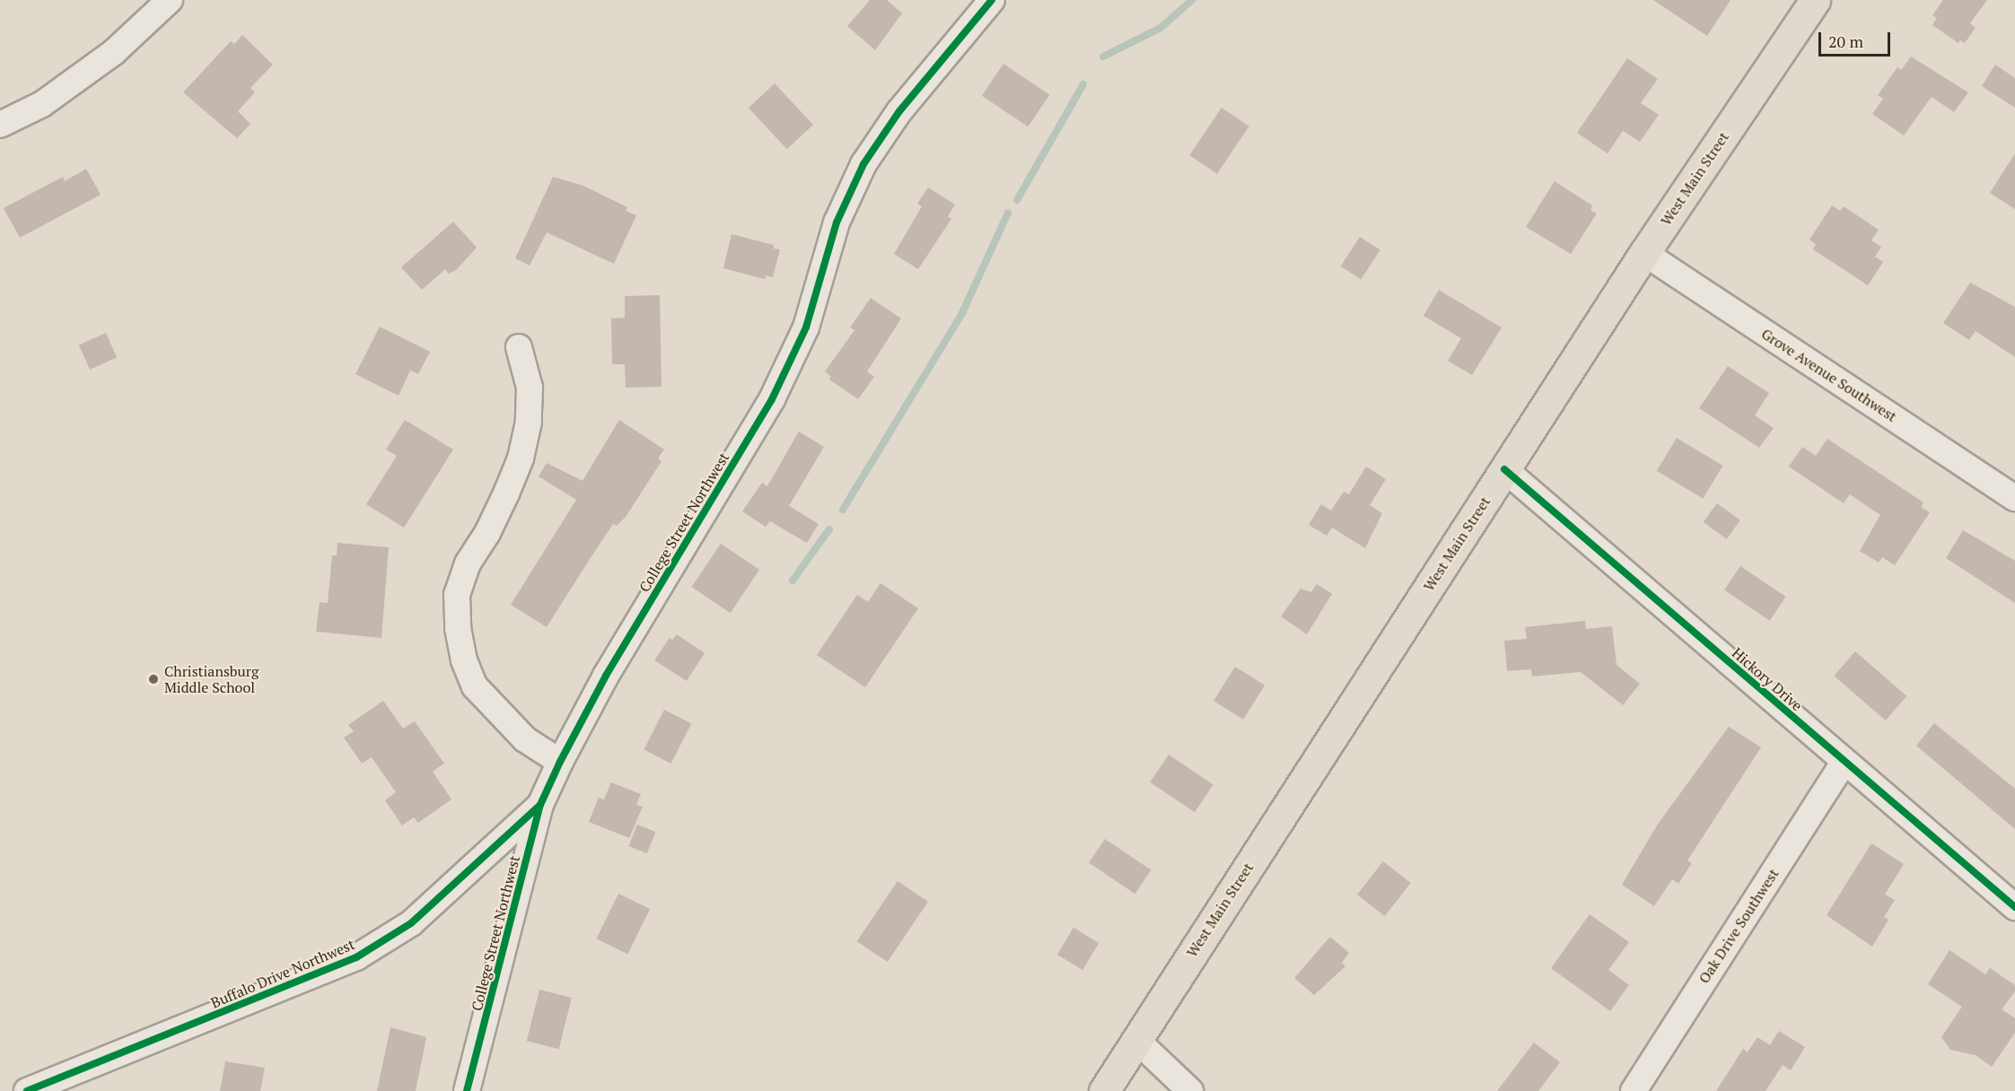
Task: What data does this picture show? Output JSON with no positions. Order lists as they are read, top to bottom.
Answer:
{
  "streets": {
    "main road": ["West Main Street"],
    "street": [
      "Grove Avenue Southwest",
      "College Street Northwest",
      "Hickory Drive",
      "Oak Drive Southwest",
      "Buffalo Drive Northwest"
    ]
  },
  "crossings": [
    ["West Main Street", "Grove Avenue Southwest"],
    ["West Main Street", "Hickory Drive"],
    ["College Street Northwest", "Buffalo Drive Northwest"],
    ["Hickory Drive", "Oak Drive Southwest"]
  ],
  "places": ["Christiansburg Middle School"],
  "scale_bar": "20 m"
}
